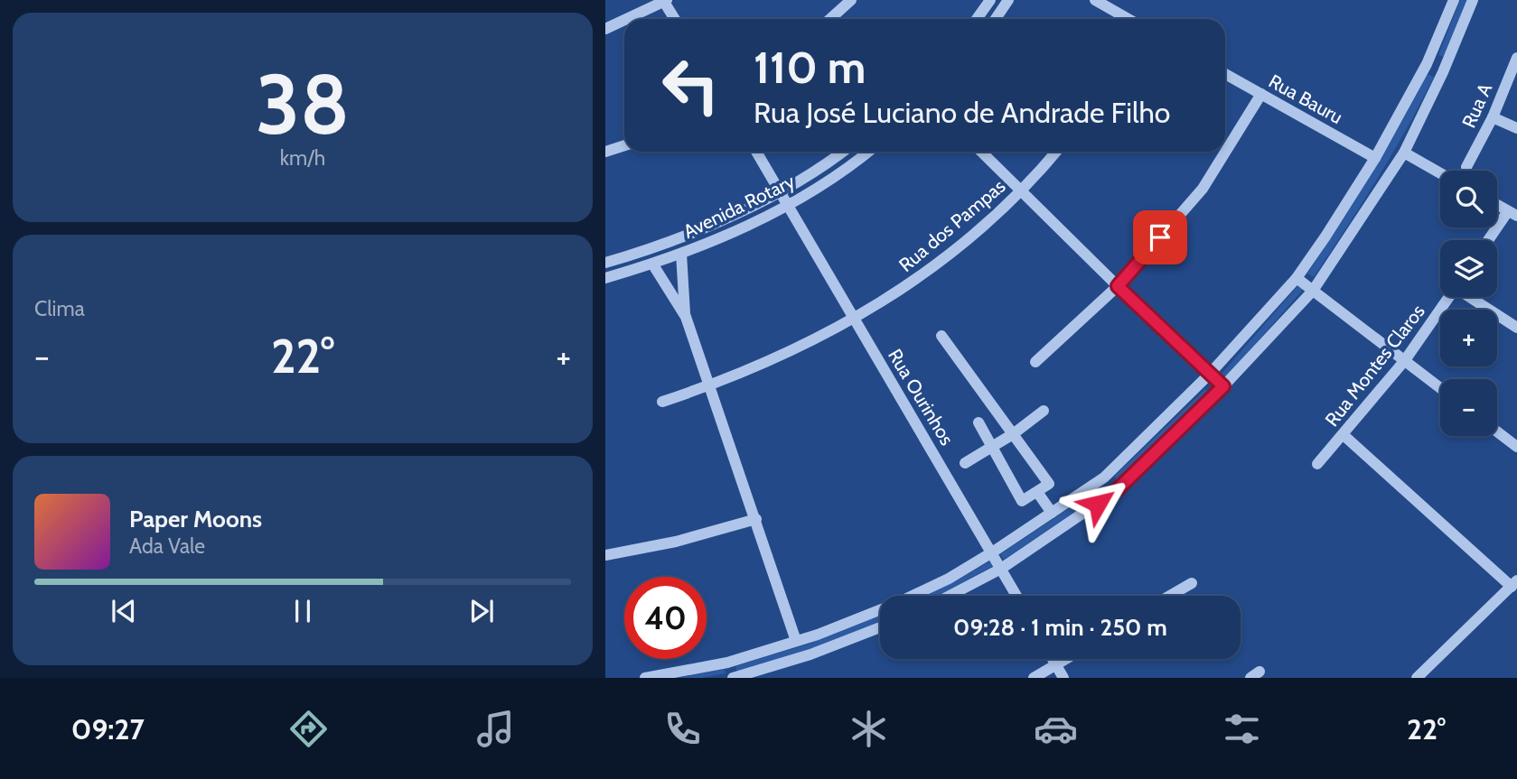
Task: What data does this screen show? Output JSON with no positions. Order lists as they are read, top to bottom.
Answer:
{
  "streets": {
    "street": [
      "Rua Bauru",
      "Rua A",
      "Avenida Rotary",
      "Rua dos Pampas",
      "Rua Montes Claros",
      "Rua Ourinhos"
    ]
  },
  "crossings": [
    ["Avenida Rotary", "Rua Ourinhos"],
    ["Rua dos Pampas", "Rua Ourinhos"]
  ],
  "page": {
    "tile": [
      ["38", "km/h"],
      "Clima"
    ],
    "turn": ["110 m", "Rua José Luciano de Andrade Filho"],
    "map_buttons": ["+", "−"],
    "heat": ["−", "22°", "+"],
    "song": ["Paper Moons", "Ada Vale"],
    "limit": "40",
    "trip": "09:28 · 1 min · 250 m",
    "tabs": ["09:27", "22°"]
  }
}
